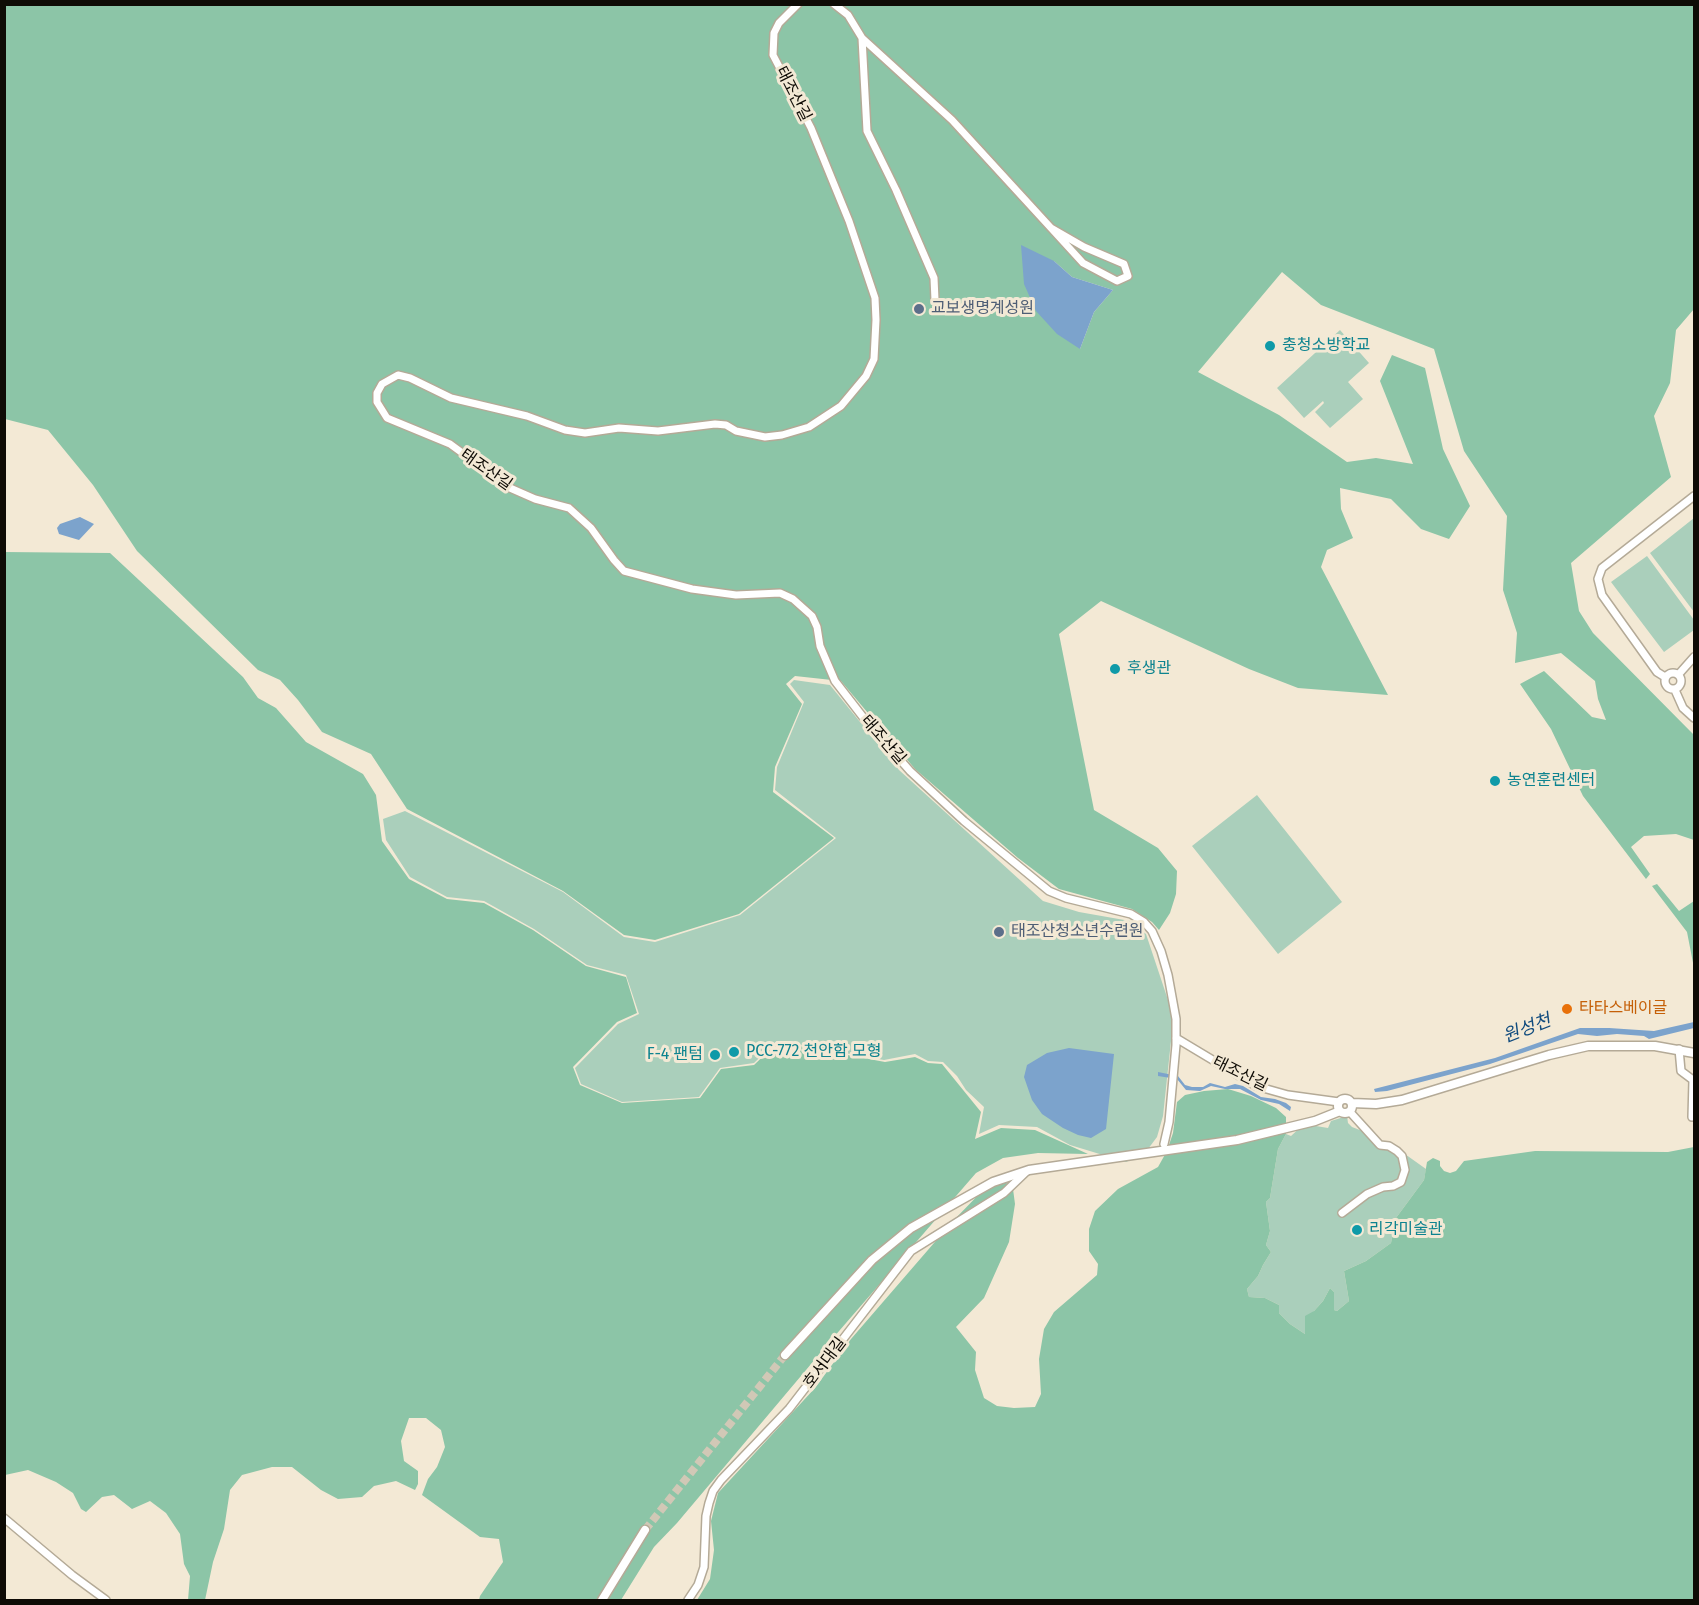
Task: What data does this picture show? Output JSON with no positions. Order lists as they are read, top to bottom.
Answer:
{
  "streets": {
    "street": ["태조산길", "호서대길"]
  },
  "water": ["원성천"],
  "places": [
    "교보생명계성원",
    "충청소방학교",
    "후생관",
    "농연훈련센터",
    "태조산청소년수련원",
    "타타스베이글",
    "PCC-772 천안함 모형",
    "F-4 팬텀",
    "리각미술관"
  ]
}
